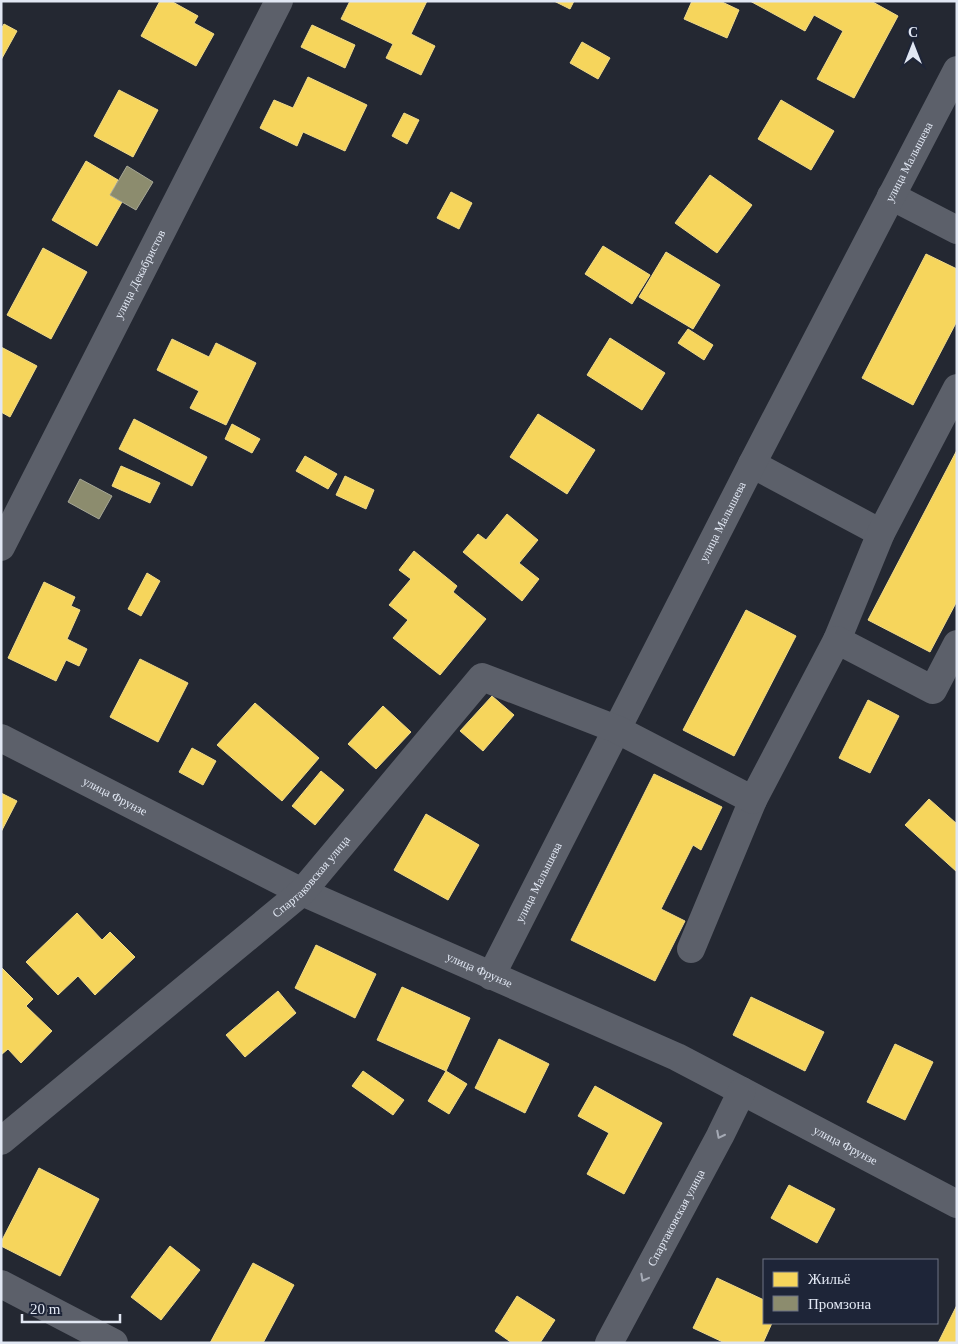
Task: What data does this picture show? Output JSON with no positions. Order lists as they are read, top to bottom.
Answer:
{
  "streets": {
    "street": [
      "улица Малышева",
      "улица Декабристов",
      "улица Фрунзе",
      "Спартаковская улица"
    ]
  },
  "crossings": [
    ["улица Малышева", "улица Фрунзе"],
    ["улица Малышева", "Спартаковская улица"],
    ["улица Фрунзе", "Спартаковская улица"]
  ],
  "legend": ["Жильё", "Промзона"],
  "scale_bar": "20 m",
  "north": "top"
}
